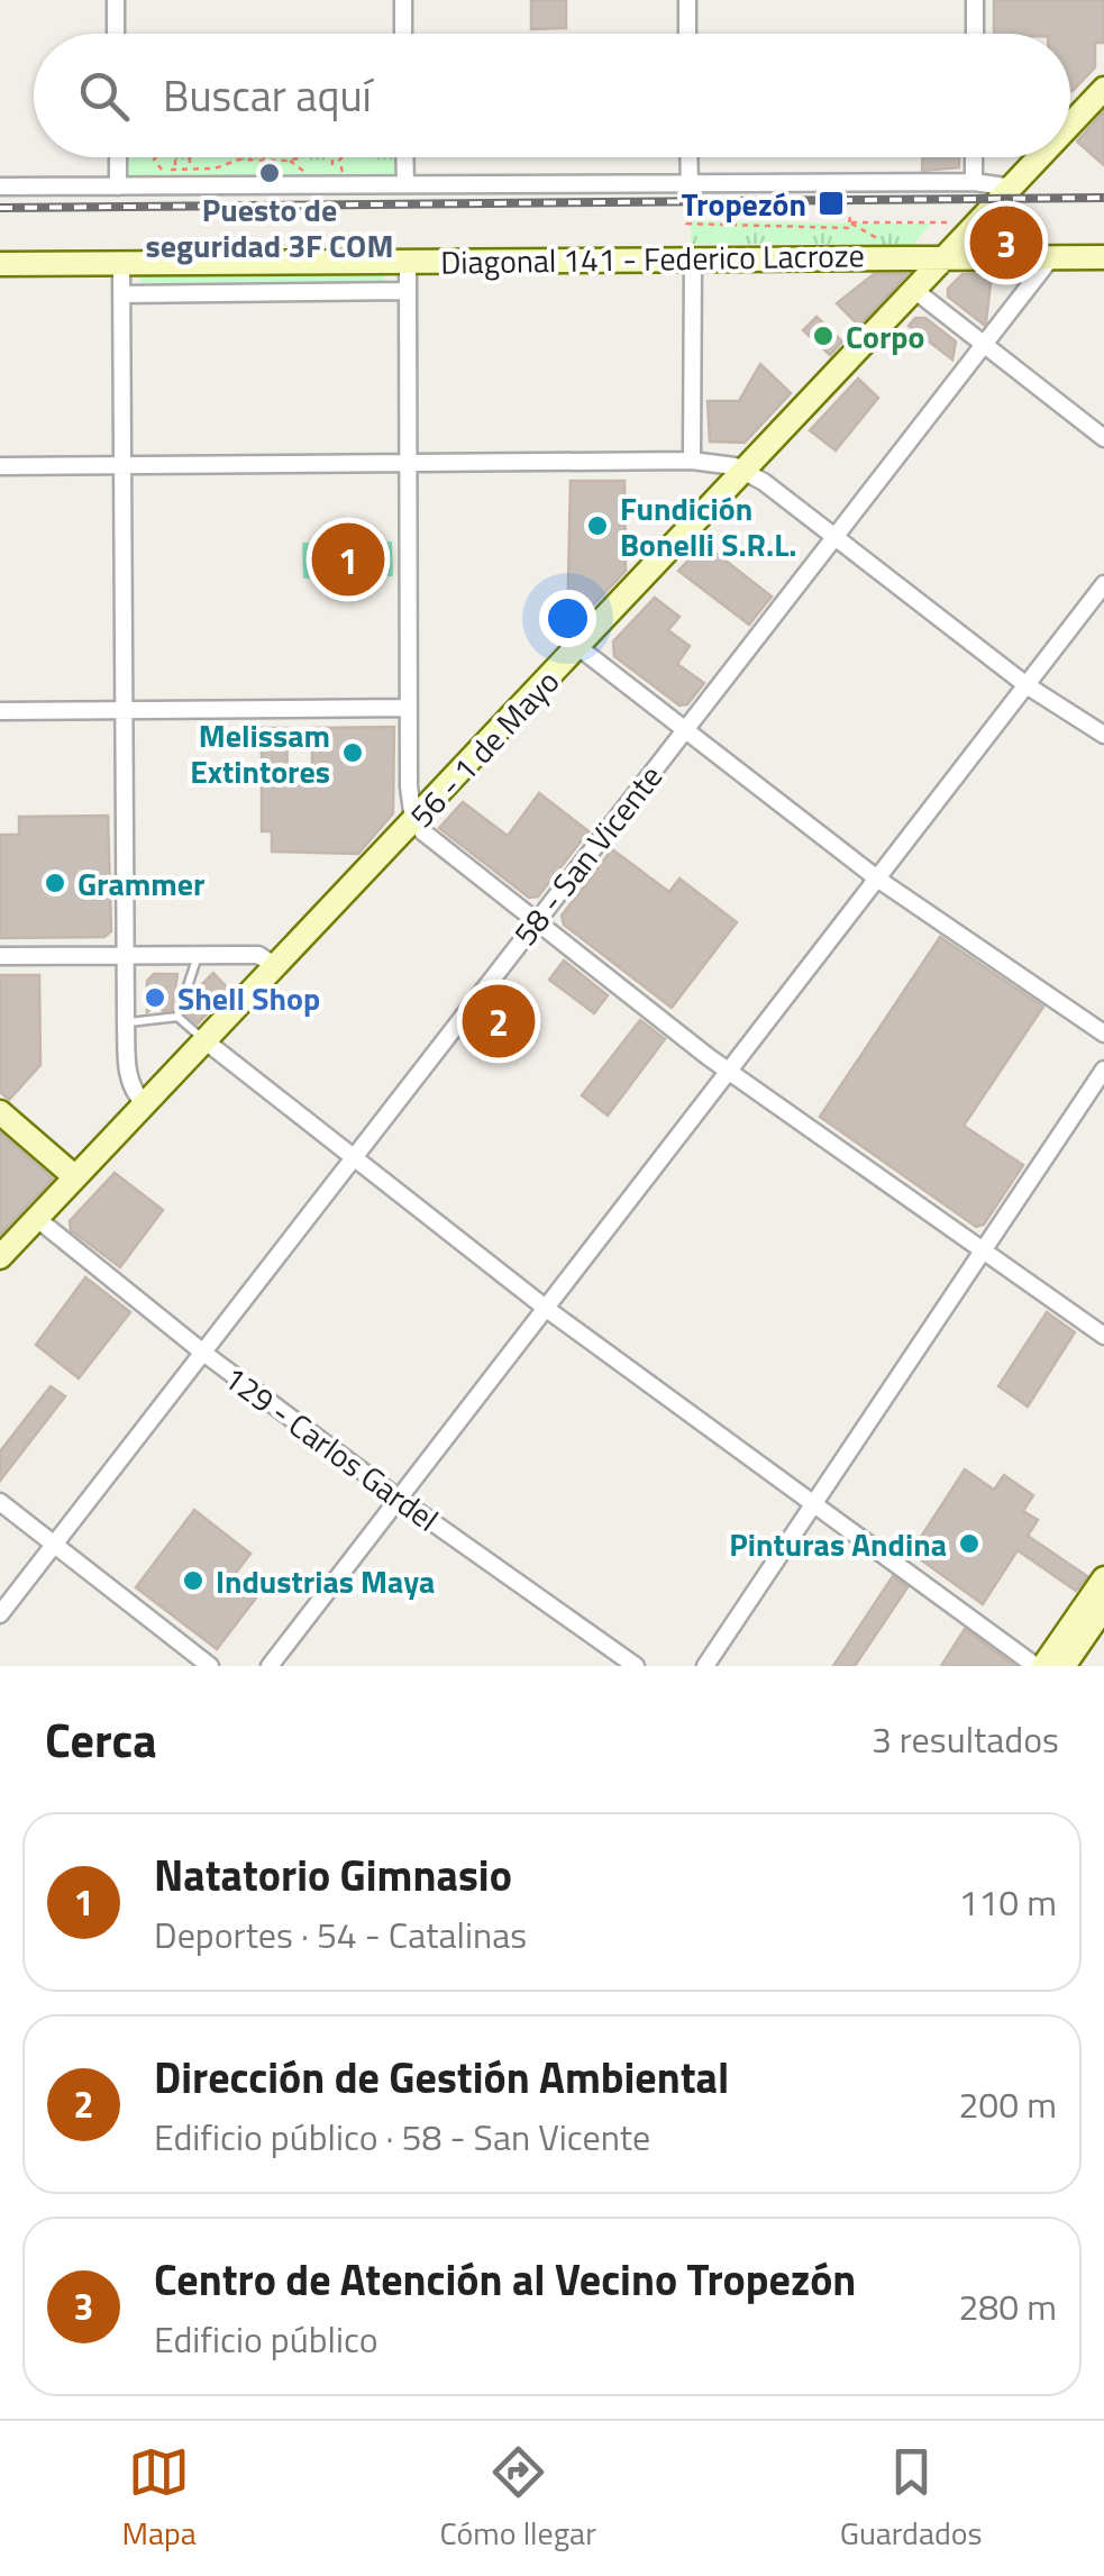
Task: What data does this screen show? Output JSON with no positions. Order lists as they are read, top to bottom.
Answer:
{
  "streets": {
    "main road": ["Diagonal 141 - Federico Lacroze", "56 - 1 de Mayo"],
    "street": ["58 - San Vicente", "129 - Carlos Gardel"]
  },
  "crossings": [
    ["Diagonal 141 - Federico Lacroze", "56 - 1 de Mayo"],
    ["Diagonal 141 - Federico Lacroze", "58 - San Vicente"],
    ["56 - 1 de Mayo", "129 - Carlos Gardel"],
    ["58 - San Vicente", "129 - Carlos Gardel"]
  ],
  "places": {
    "other": [
      "Puesto de seguridad 3F COM",
      "Corpo",
      "Fundición Bonelli S.R.L.",
      "Melissam Extintores",
      "Grammer",
      "Shell Shop",
      "Pinturas Andina",
      "Industrias Maya"
    ],
    "transit": ["Tropezón"]
  },
  "page": {
    "search": "Buscar aquí",
    "pins": ["3", "1", "2"],
    "heading": ["Cerca", "3 resultados"],
    "list": [
      {
        "mark": "1",
        "name": "Natatorio Gimnasio",
        "note": "Deportes · 54 - Catalinas",
        "value": "110 m"
      },
      {
        "mark": "2",
        "name": "Dirección de Gestión Ambiental",
        "note": "Edificio público · 58 - San Vicente",
        "value": "200 m"
      },
      {
        "mark": "3",
        "name": "Centro de Atención al Vecino Tropezón",
        "note": "Edificio público",
        "value": "280 m"
      }
    ],
    "nav": ["Mapa", "Cómo llegar", "Guardados"]
  }
}
